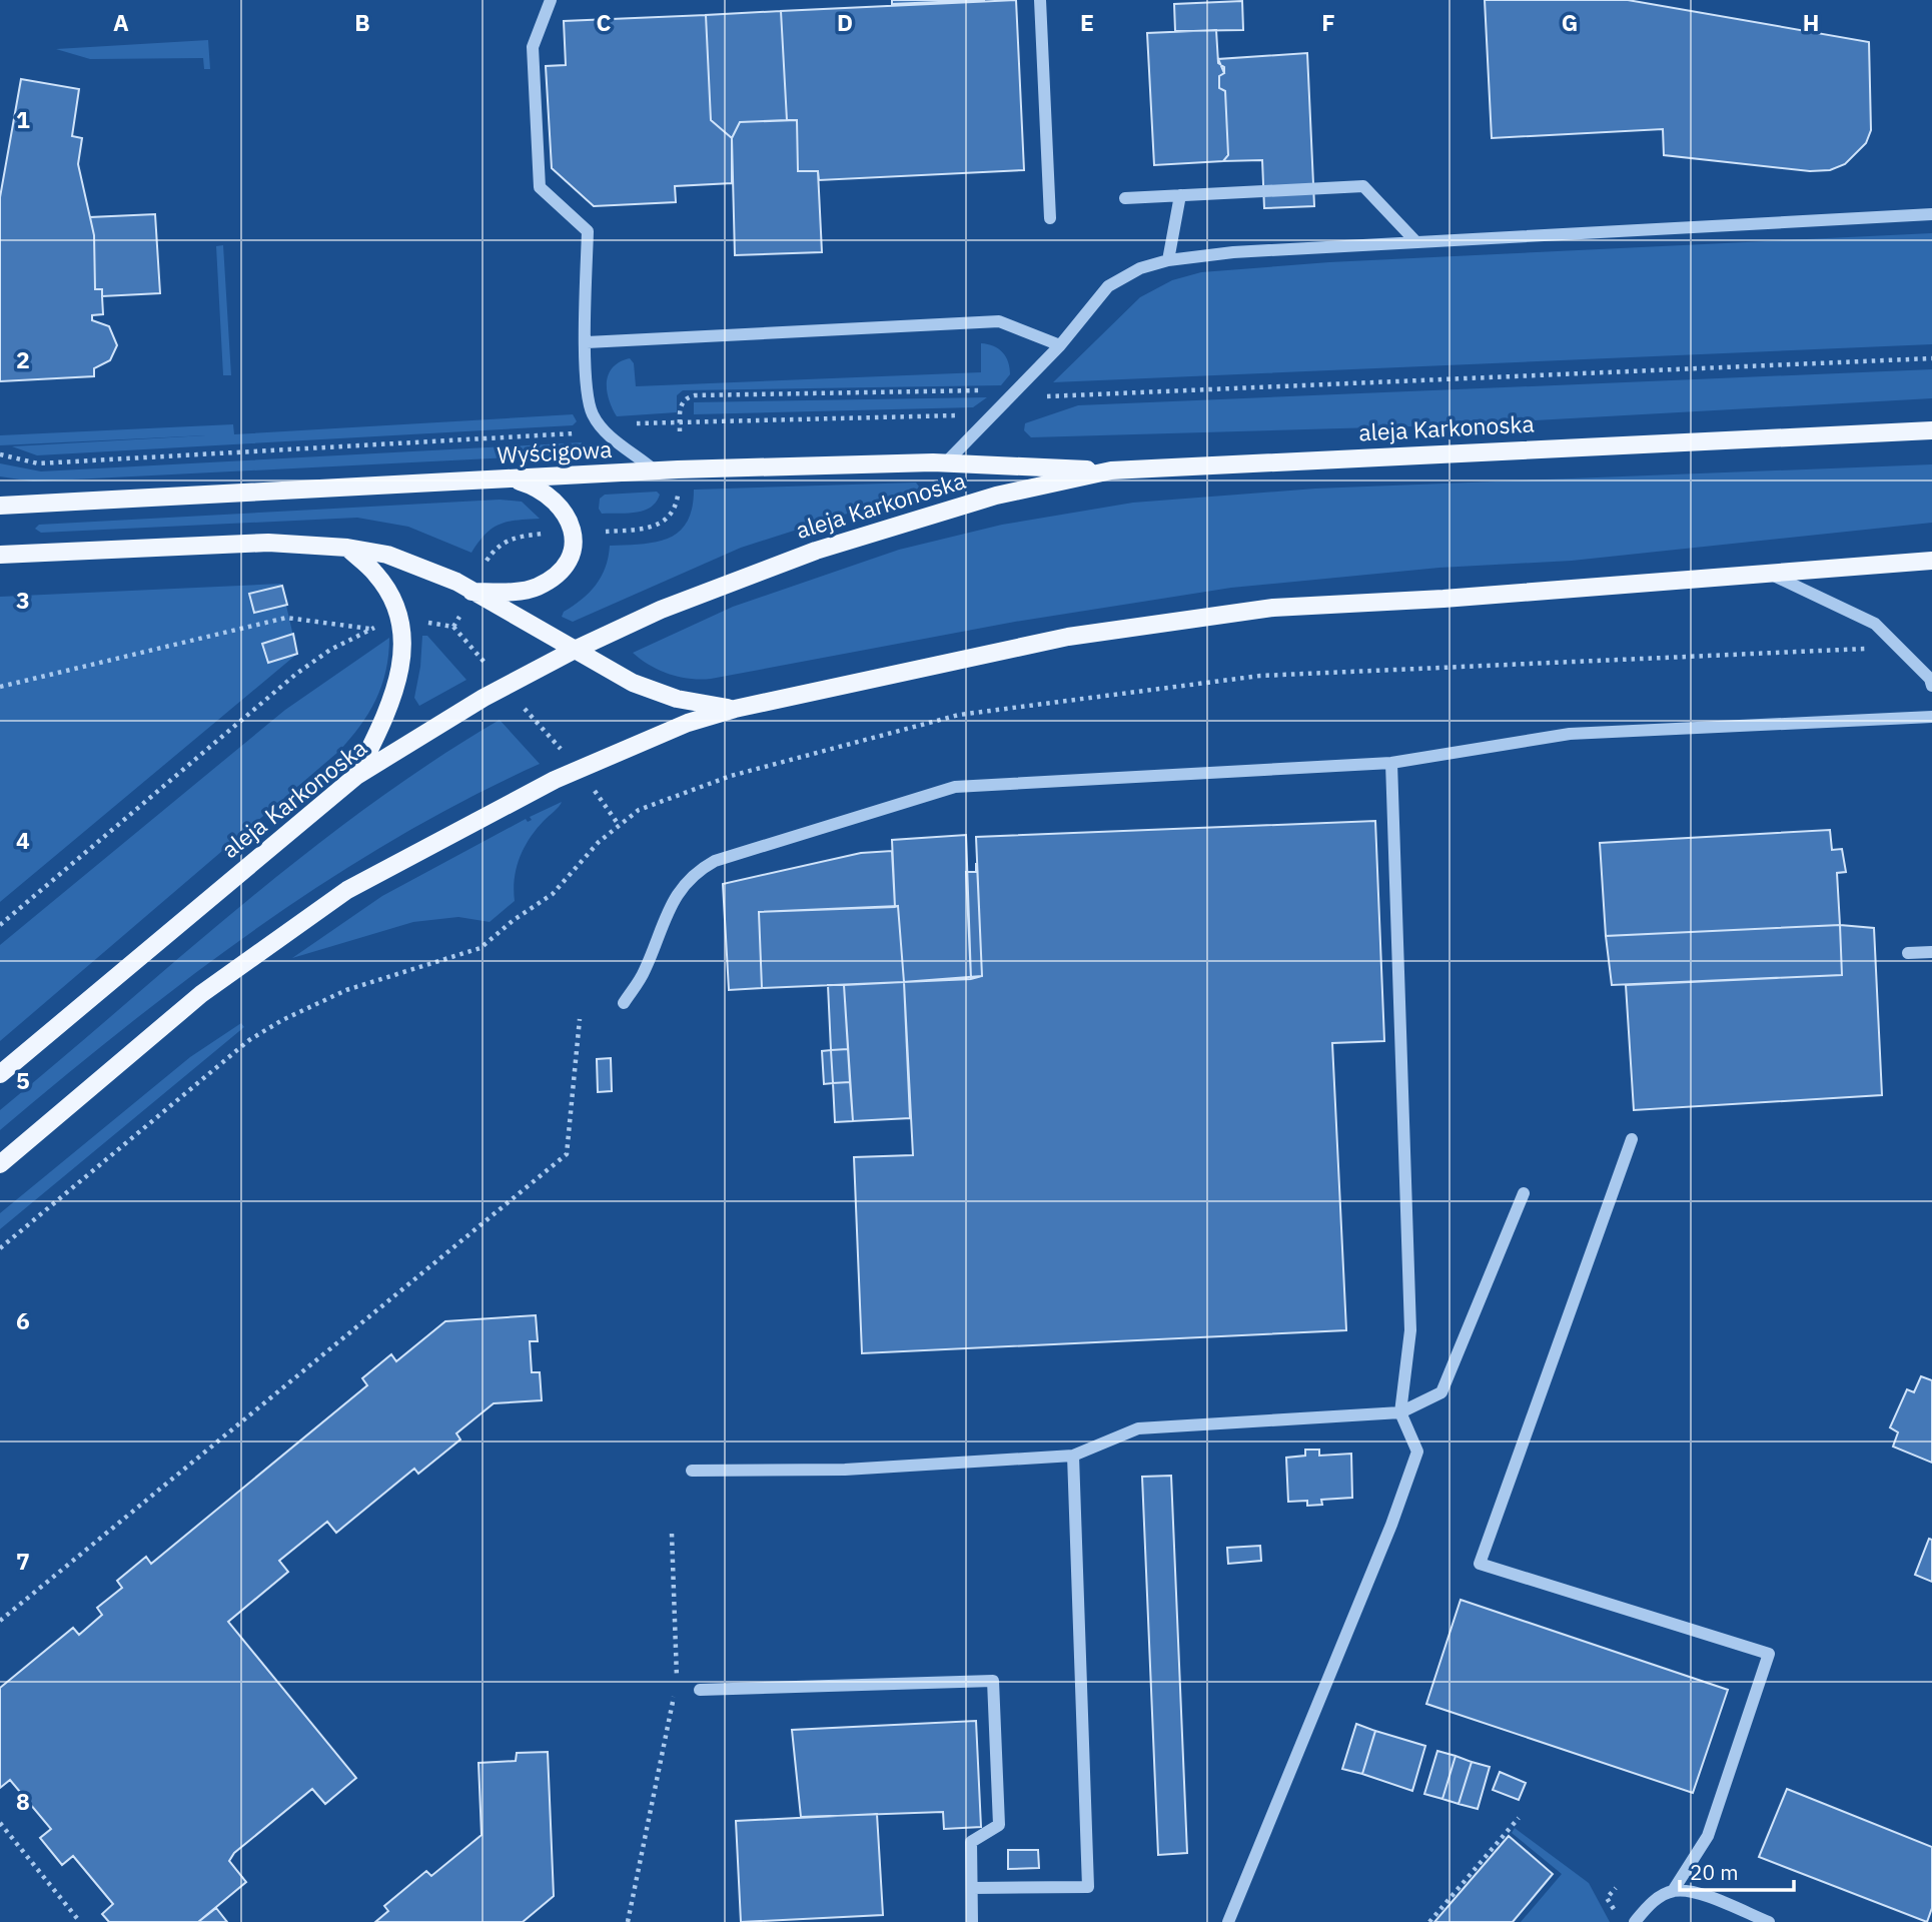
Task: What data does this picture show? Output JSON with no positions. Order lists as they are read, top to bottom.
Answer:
{
  "streets": {
    "main road": ["aleja Karkonoska", "Wyścigowa"]
  },
  "crossings": [
    ["aleja Karkonoska", "Wyścigowa"]
  ],
  "scale_bar": "20 m",
  "grid": {
    "columns": [
      "A",
      "B",
      "C",
      "D",
      "E",
      "F",
      "G",
      "H"
    ],
    "rows": [
      "1",
      "2",
      "3",
      "4",
      "5",
      "6",
      "7",
      "8"
    ]
  }
}
